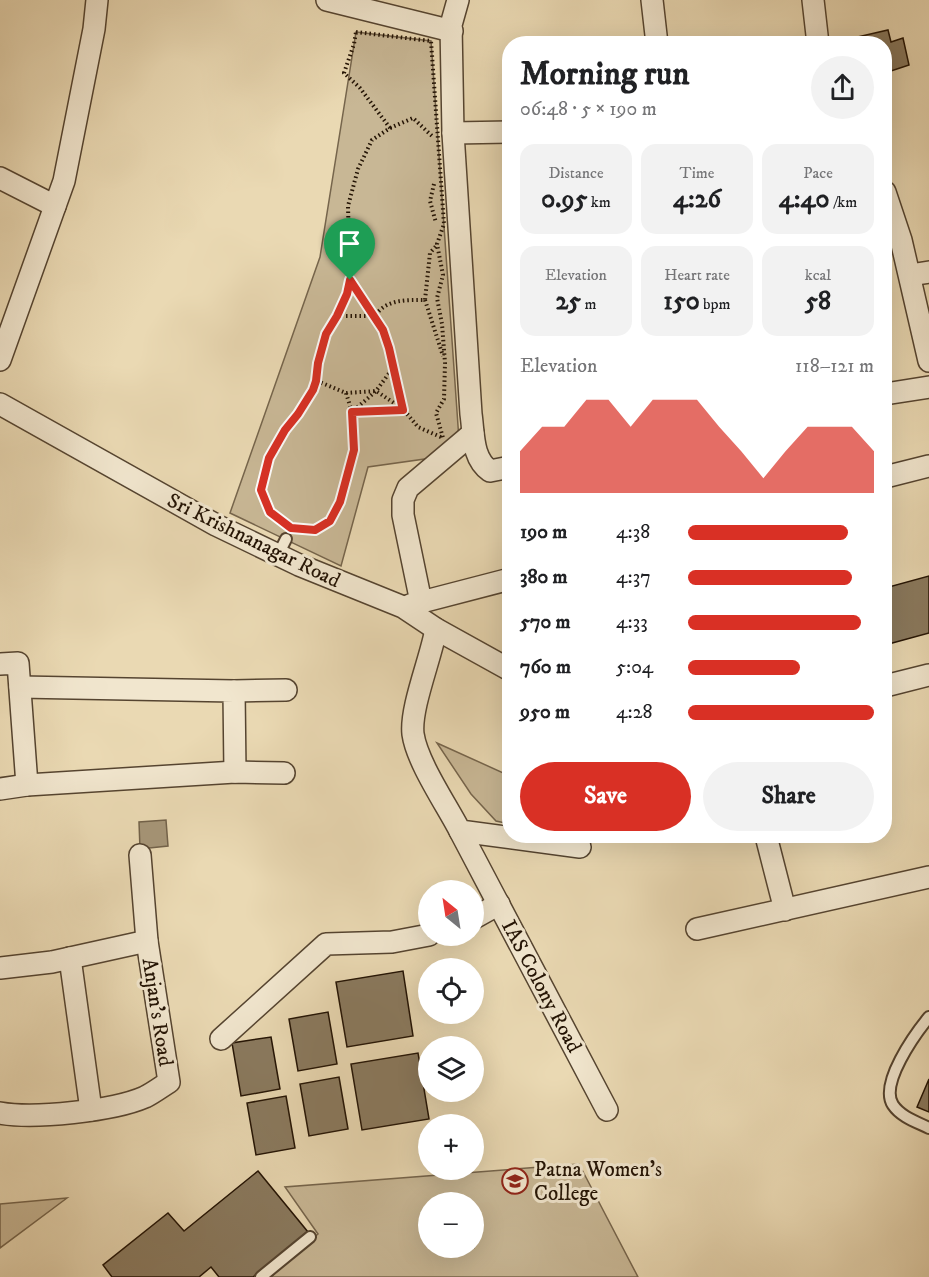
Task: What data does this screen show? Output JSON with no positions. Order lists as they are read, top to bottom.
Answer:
{
  "streets": {
    "street": ["Sri Krishnanagar Road", "IAS Colony Road", "Anjan's Road"]
  },
  "crossings": [
    ["Sri Krishnanagar Road", "IAS Colony Road"]
  ],
  "places": {
    "school or university": ["Patna Women's College"]
  },
  "north": "top left",
  "page": {
    "heading": ["Morning run", "06:48 · 5 × 190 m"],
    "stats": [
      ["Distance", "0.95 km"],
      ["Time", "4:26"],
      ["Pace", "4:40 /km"],
      ["Elevation", "25 m"],
      ["Heart rate", "150 bpm"],
      ["kcal", "58"]
    ],
    "chart": ["Elevation", "118–121 m"],
    "list": [
      {
        "name": "190 m",
        "note": "4:38"
      },
      {
        "name": "380 m",
        "note": "4:37"
      },
      {
        "name": "570 m",
        "note": "4:33"
      },
      {
        "name": "760 m",
        "note": "5:04"
      },
      {
        "name": "950 m",
        "note": "4:28"
      }
    ],
    "buttons": ["Save", "Share"],
    "map_buttons": ["+", "−"]
  }
}
